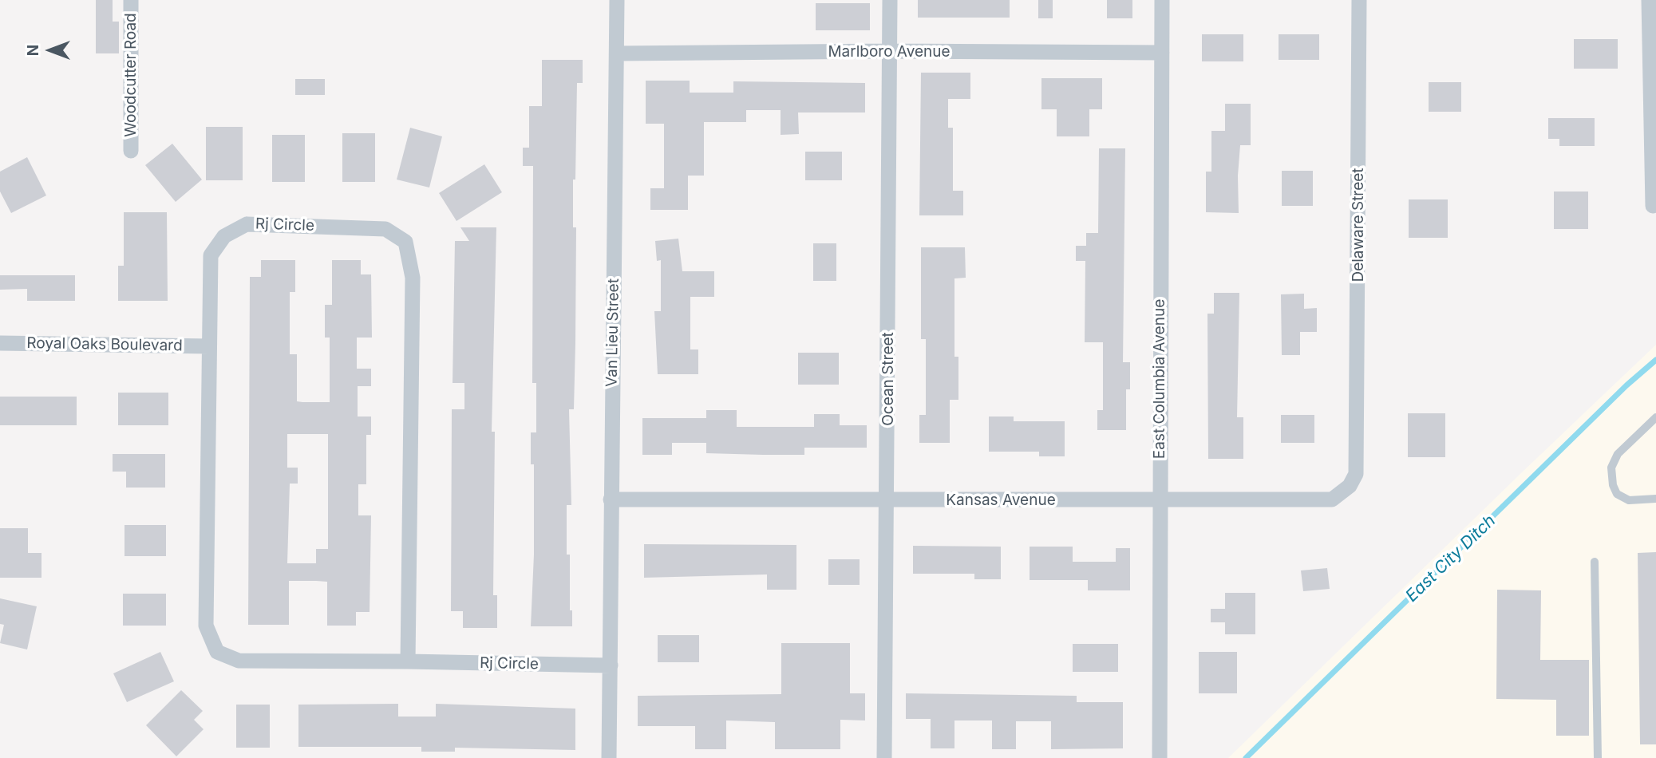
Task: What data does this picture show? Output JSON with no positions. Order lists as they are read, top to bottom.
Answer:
{
  "streets": {
    "street": [
      "Marlboro Avenue",
      "Woodcutter Road",
      "Rj Circle",
      "Delaware Street",
      "Van Lieu Street",
      "Royal Oaks Boulevard",
      "Ocean Street",
      "East Columbia Avenue",
      "Kansas Avenue"
    ]
  },
  "crossings": [
    ["Marlboro Avenue", "Van Lieu Street"],
    ["Marlboro Avenue", "Ocean Street"],
    ["Marlboro Avenue", "East Columbia Avenue"],
    ["Rj Circle", "Van Lieu Street"],
    ["Rj Circle", "Royal Oaks Boulevard"],
    ["Delaware Street", "Kansas Avenue"],
    ["Van Lieu Street", "Kansas Avenue"],
    ["Ocean Street", "Kansas Avenue"],
    ["East Columbia Avenue", "Kansas Avenue"]
  ],
  "water": ["East City Ditch"],
  "north": "left"
}
